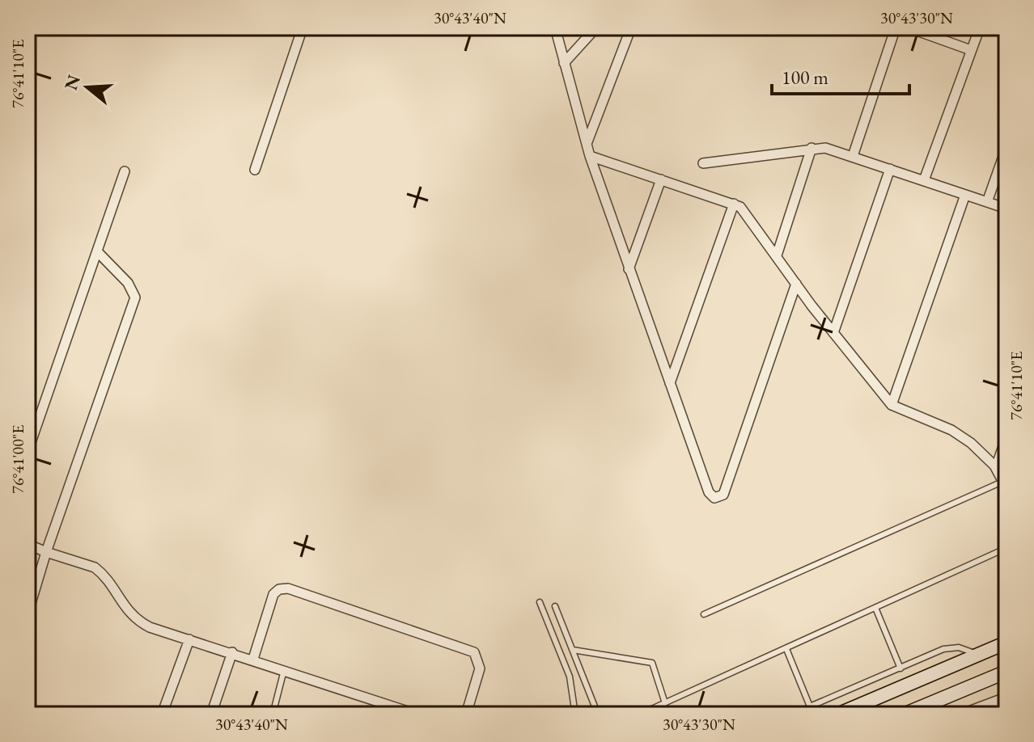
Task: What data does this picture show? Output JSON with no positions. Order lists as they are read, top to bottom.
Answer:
{
  "scale_bar": "100 m",
  "north": "left",
  "coordinates": [
    "30°43'40\"N",
    "30°43'30\"N",
    "76°41'10\"E",
    "76°41'00\"E"
  ]
}
